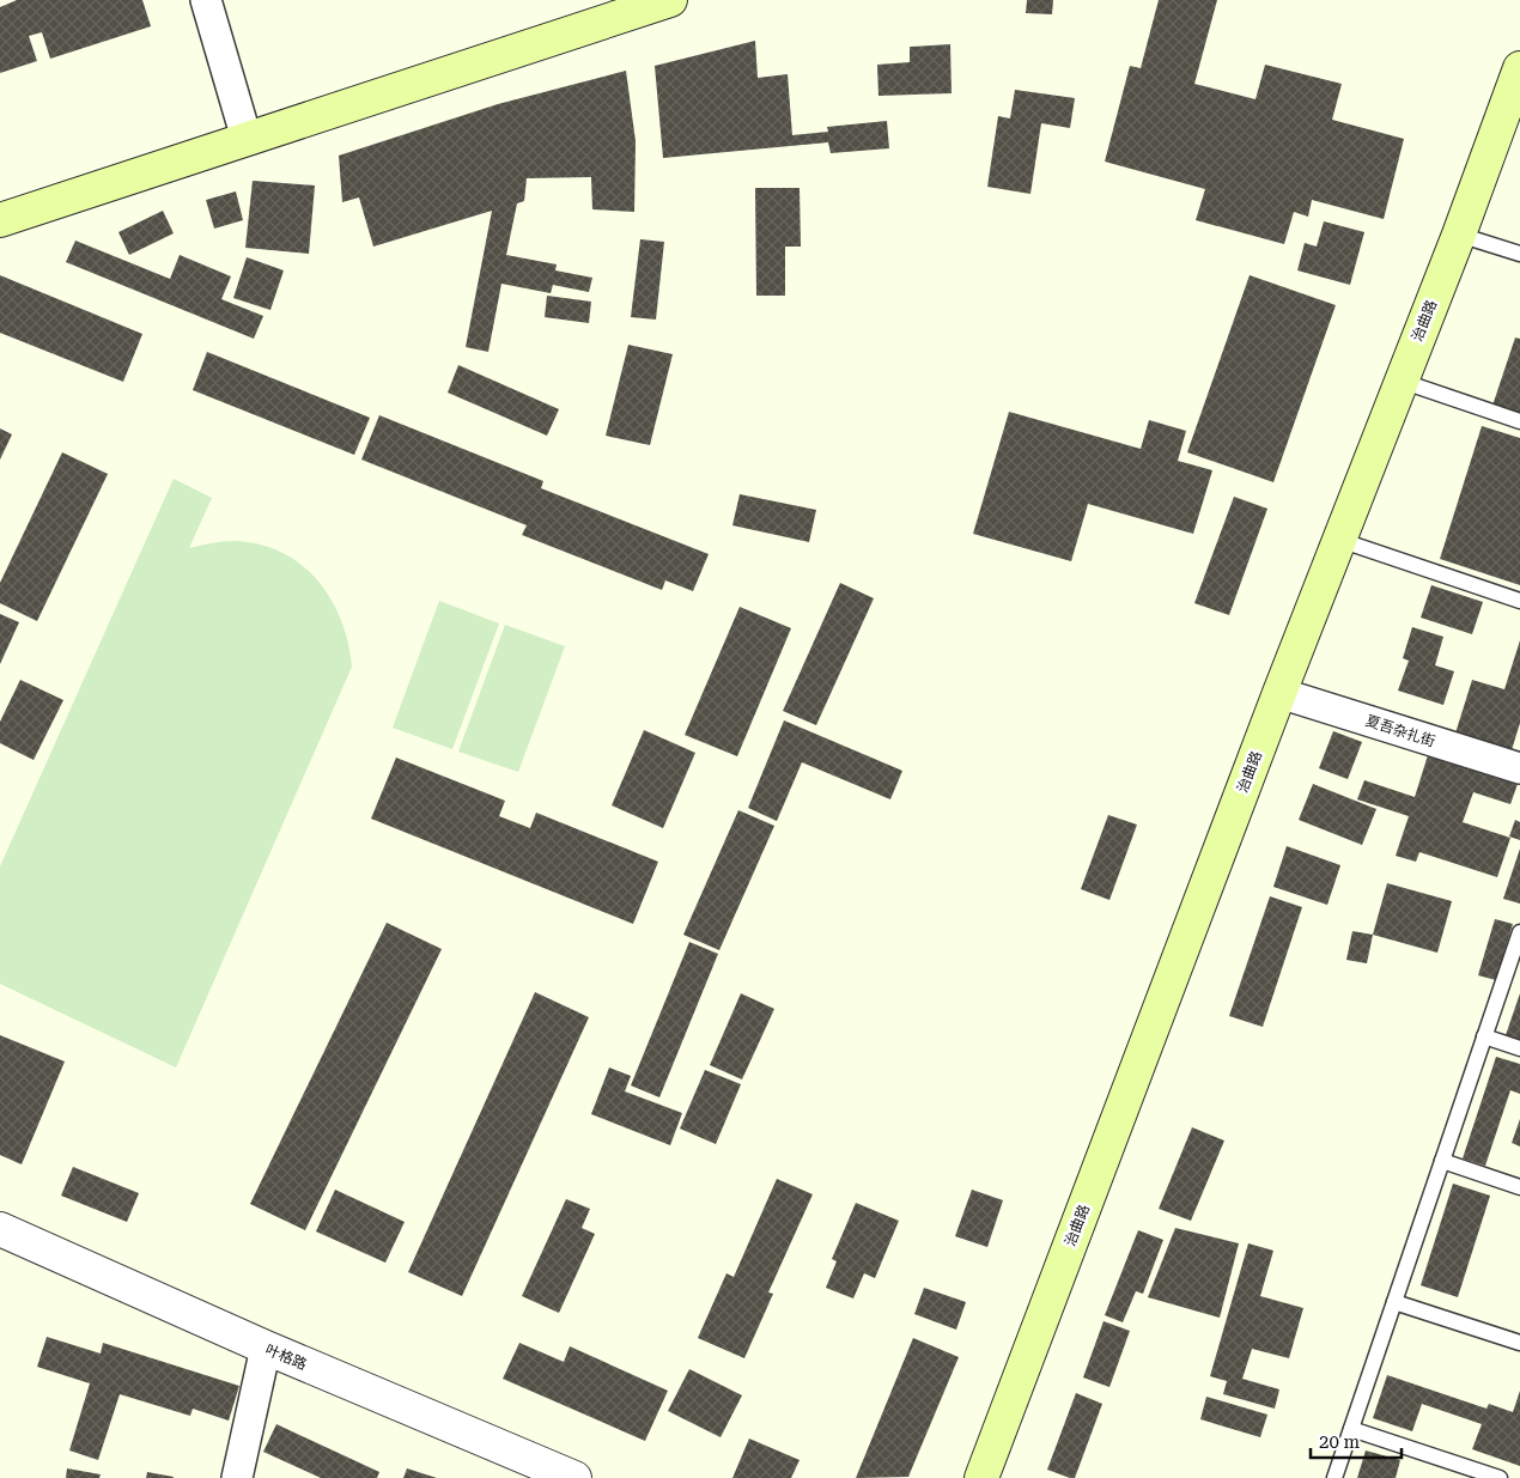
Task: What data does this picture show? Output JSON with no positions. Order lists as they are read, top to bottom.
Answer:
{
  "streets": {
    "main road": ["治曲路"],
    "street": ["夏吾杂扎街", "叶格路"]
  },
  "crossings": [
    ["治曲路", "夏吾杂扎街"]
  ],
  "scale_bar": "20 m"
}
